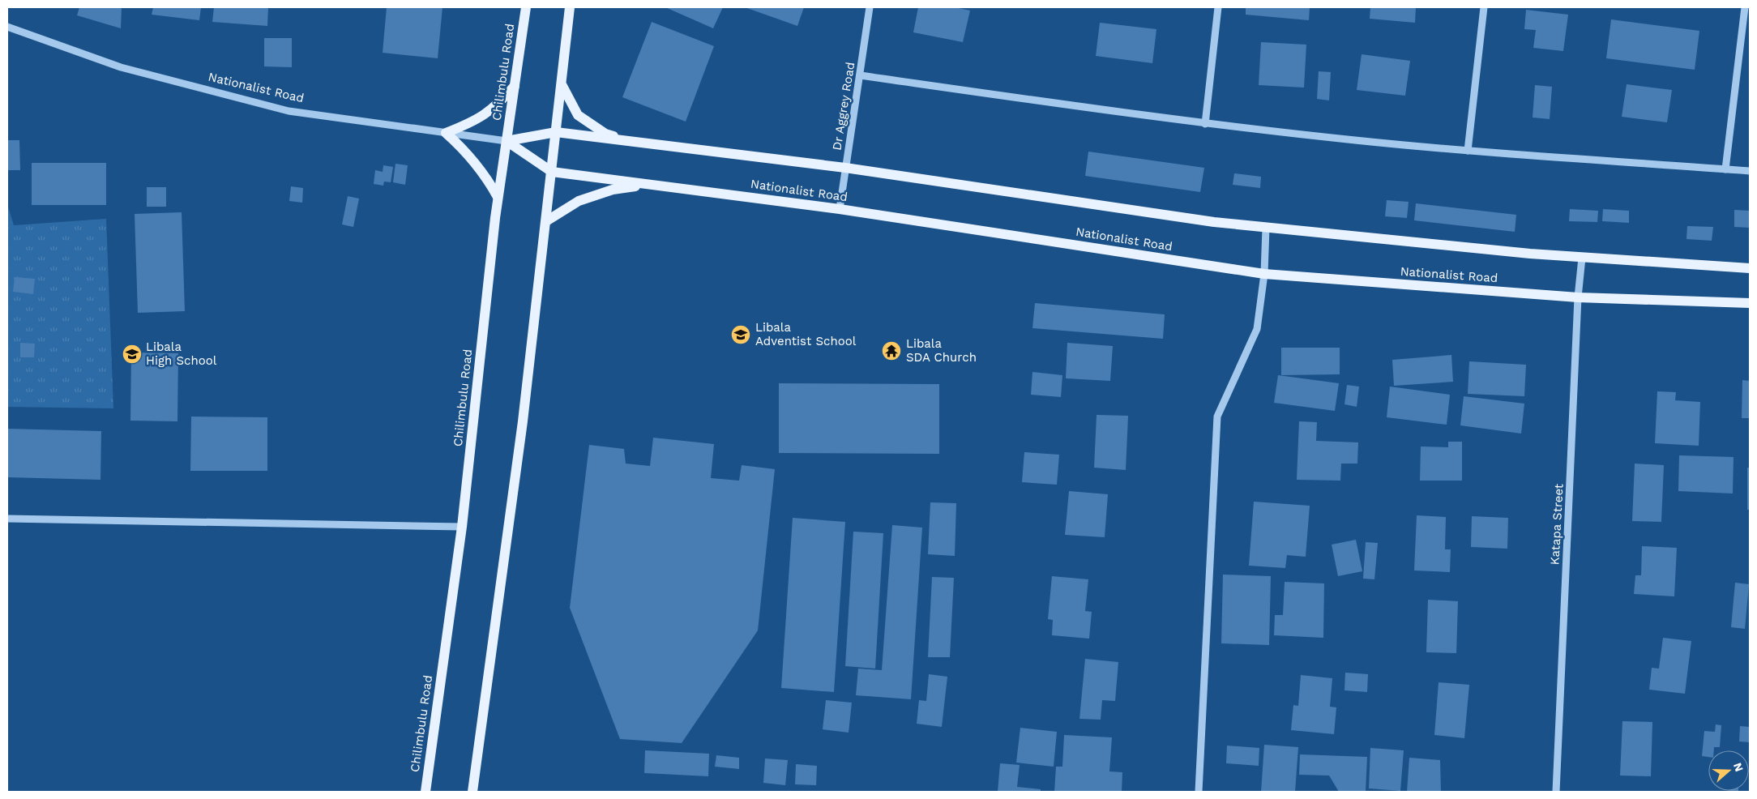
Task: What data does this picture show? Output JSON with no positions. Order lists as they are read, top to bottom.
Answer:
{
  "streets": {
    "main road": ["Chilimbulu Road", "Nationalist Road"],
    "street": ["Dr Aggrey Road", "Katapa Street"]
  },
  "crossings": [
    ["Chilimbulu Road", "Nationalist Road"],
    ["Nationalist Road", "Dr Aggrey Road"],
    ["Nationalist Road", "Katapa Street"]
  ],
  "places": {
    "school or university": ["Libala Adventist School", "Libala High School"],
    "temple": ["Libala SDA Church"]
  },
  "north": "right"
}
